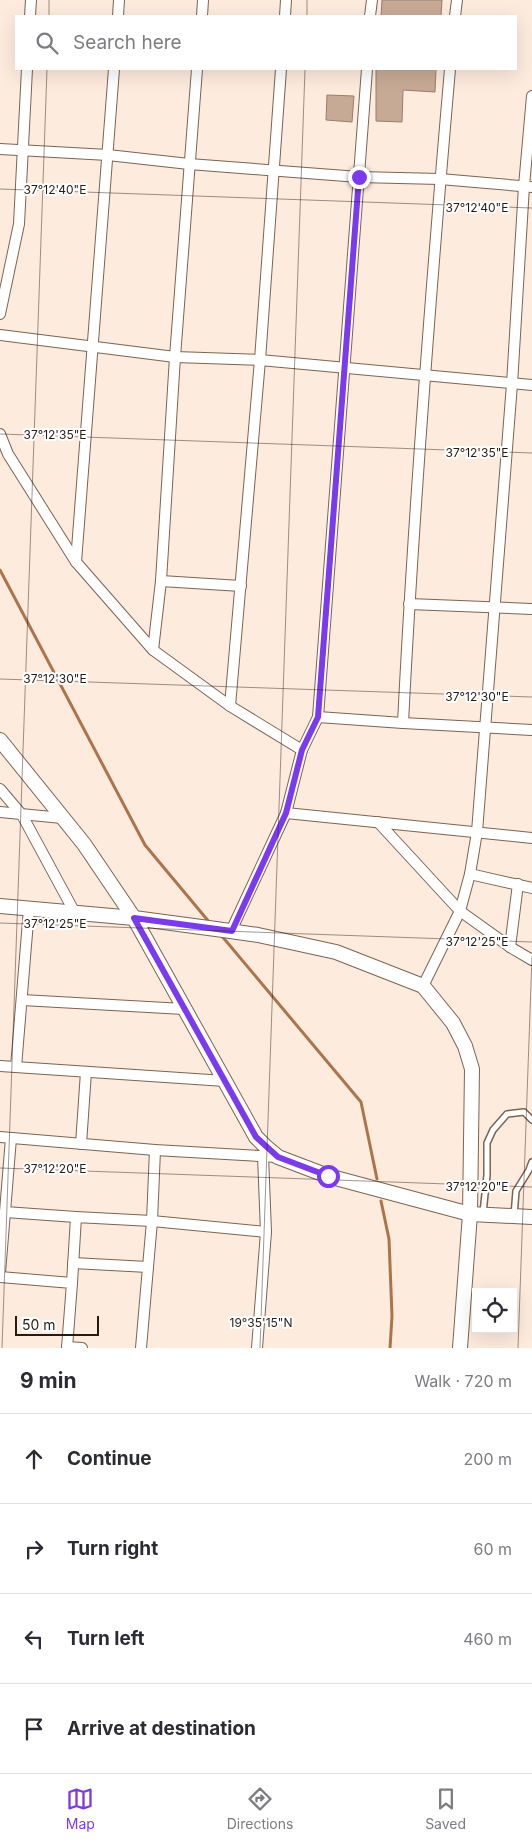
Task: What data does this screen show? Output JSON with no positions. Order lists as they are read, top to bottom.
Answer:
{
  "scale_bar": "50 m",
  "page": {
    "search": "Search here",
    "scale": "50 m",
    "heading": ["9 min", "Walk · 720 m"],
    "list": [
      ["Continue", "200 m"],
      ["Turn right", "60 m"],
      ["Turn left", "460 m"],
      "Arrive at destination"
    ],
    "nav": ["Map", "Directions", "Saved"]
  },
  "coordinates": [
    "37°12'40\"E",
    "37°12'35\"E",
    "37°12'30\"E",
    "37°12'25\"E",
    "37°12'20\"E",
    "19°35'15\"N"
  ]
}
